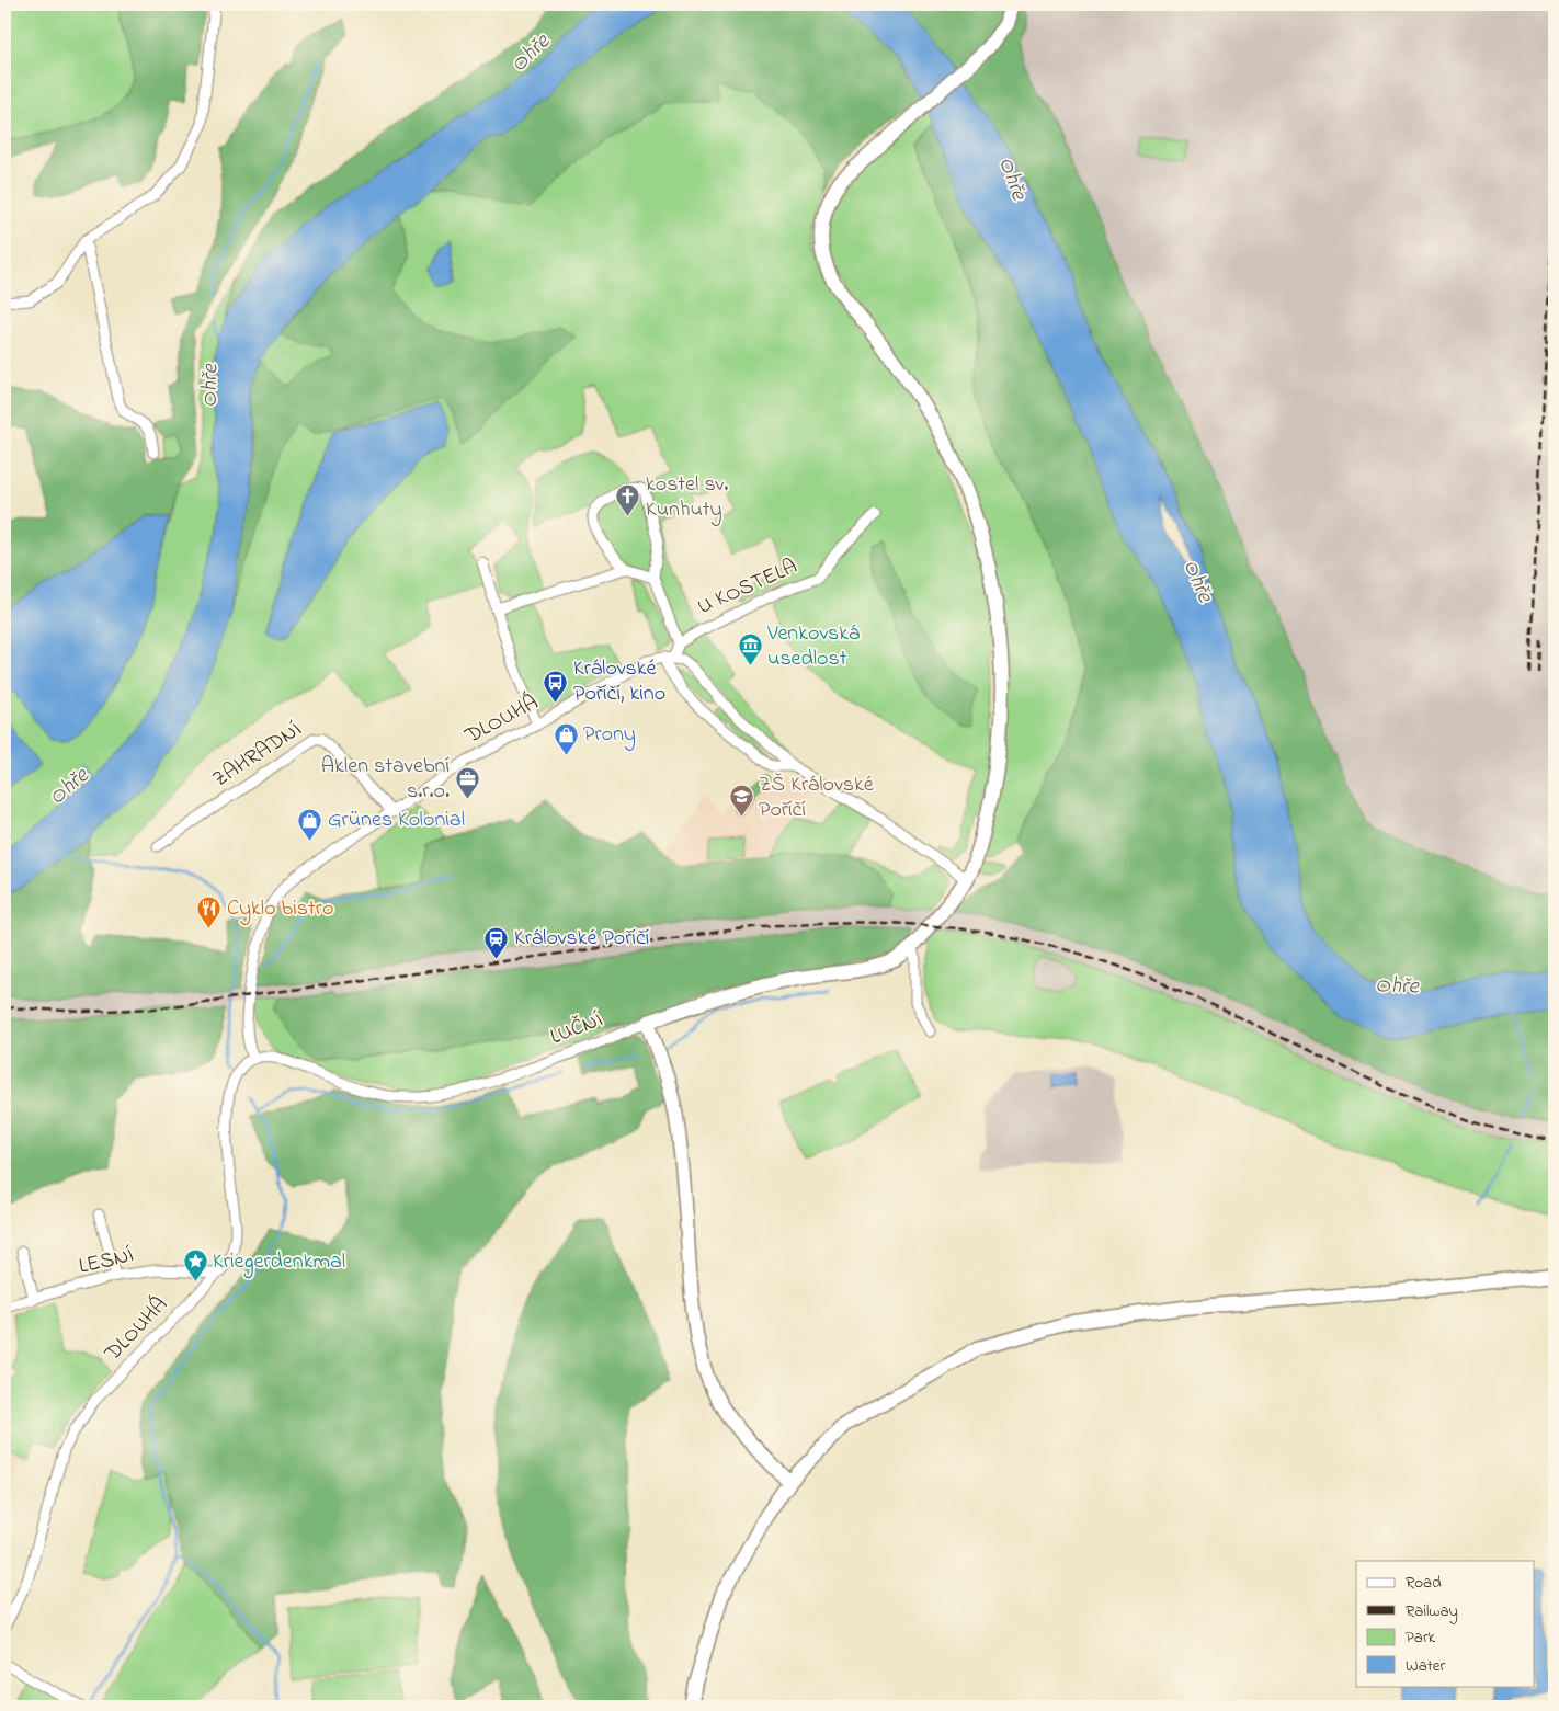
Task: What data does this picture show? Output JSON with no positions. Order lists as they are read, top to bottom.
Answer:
{
  "streets": {
    "street": [
      "U KOSTELA",
      "DLOUHÁ",
      "ZAHRADNÍ",
      "LUČNÍ",
      "LESNÍ"
    ]
  },
  "crossings": [
    ["DLOUHÁ", "ZAHRADNÍ"],
    ["DLOUHÁ", "LUČNÍ"],
    ["DLOUHÁ", "LESNÍ"]
  ],
  "water": ["Ohře"],
  "places": {
    "church": ["kostel sv. Kunhuty"],
    "museum": ["Venkovská usedlost"],
    "bus stop": ["Královské Poříčí, kino"],
    "shop": ["Prony", "Grünes Kolonial"],
    "office": ["Aklen stavební s.r.o."],
    "school or university": ["ZŠ Královské Poříčí"],
    "restaurant": ["Cyklo bistro"],
    "station": ["Královské Poříčí"],
    "place": ["Kriegerdenkmal"]
  },
  "legend": [
    "Road",
    "Railway",
    "Park",
    "Water"
  ]
}
